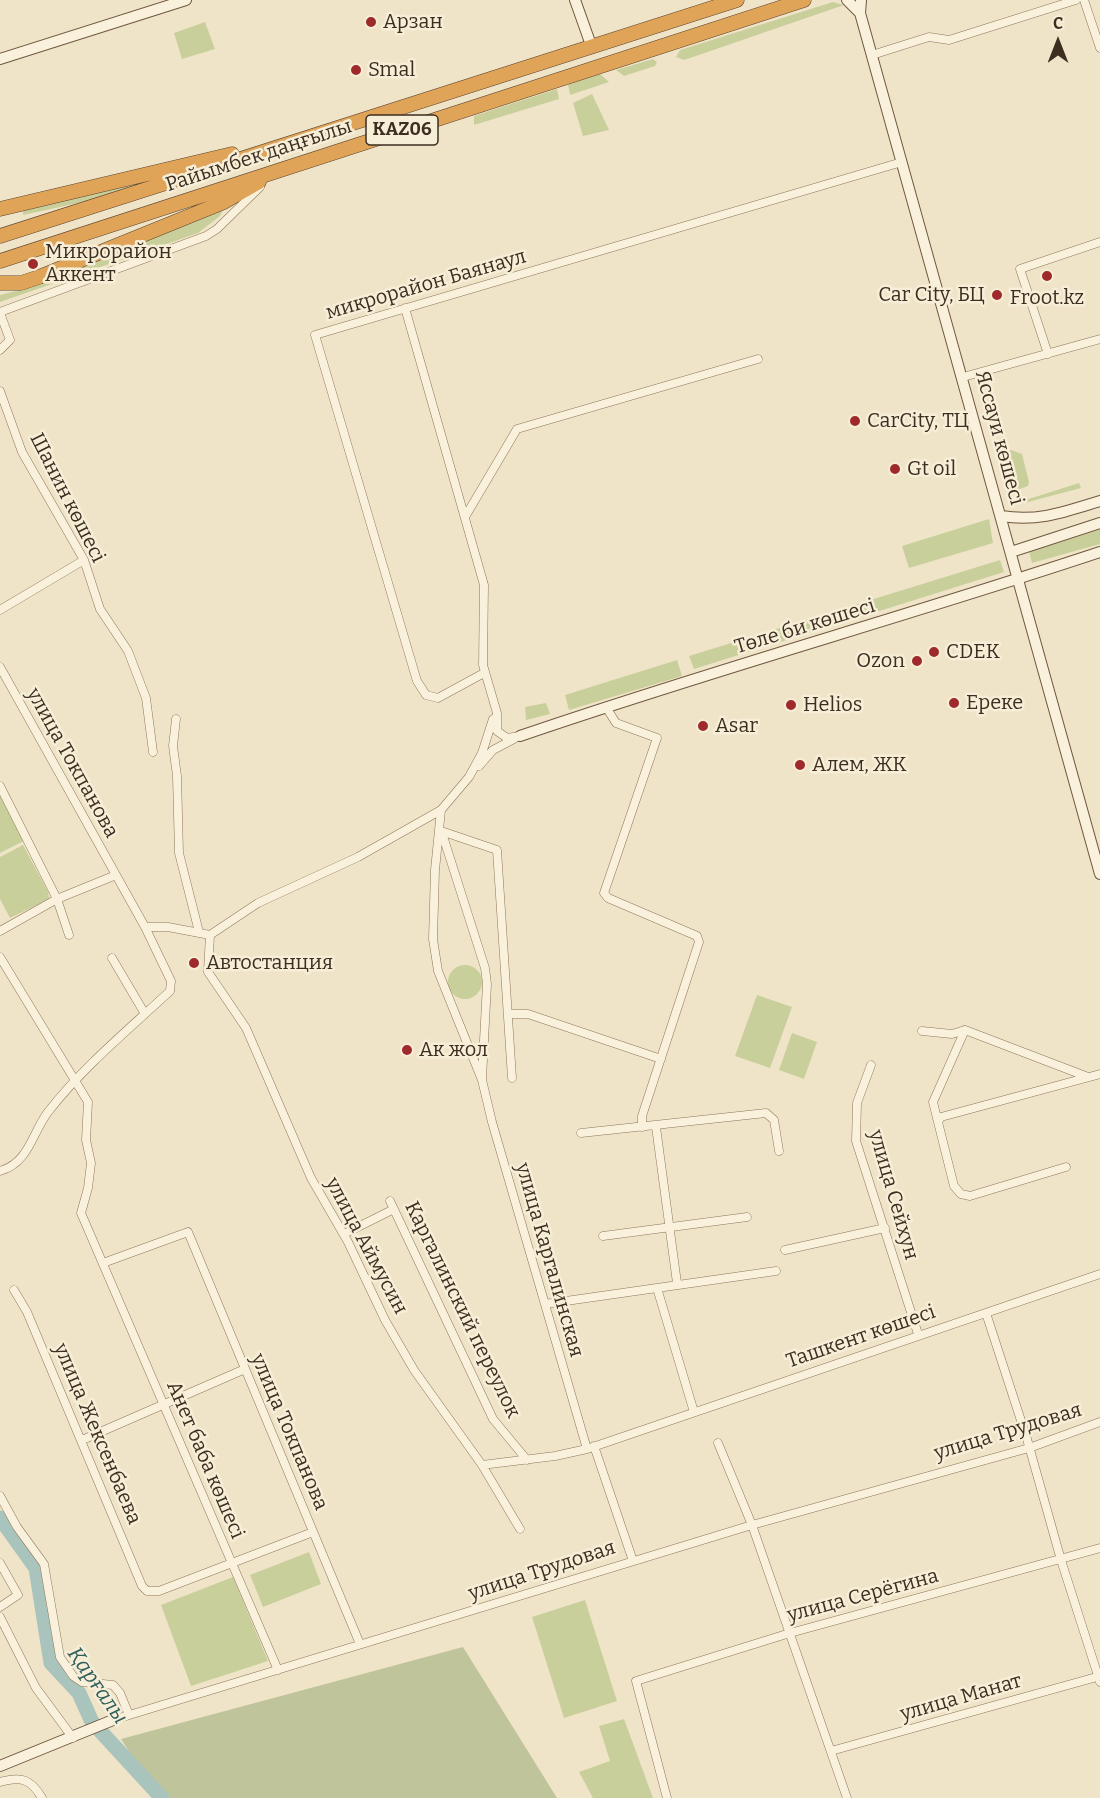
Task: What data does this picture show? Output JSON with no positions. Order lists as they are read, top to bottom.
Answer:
{
  "streets": {
    "highway": ["KАZ06", "Райымбек даңғылы"],
    "main road": ["Яссауи көшесі", "Төле би көшесі", "улица Трудовая"],
    "street": [
      "микрорайон Баянаул",
      "Шанин көшесі",
      "улица Токпанова",
      "улица Сейхун",
      "улица Аймусин",
      "улица Каргалинская",
      "Каргалинский переулок",
      "Ташкент көшесі",
      "улица Жексенбаева",
      "Анет баба көшесі",
      "улица Серёгина",
      "улица Манат"
    ]
  },
  "crossings": [
    ["микрорайон Баянаул", "Яссауи көшесі"],
    ["Яссауи көшесі", "Төле би көшесі"],
    ["улица Токпанова", "улица Трудовая"],
    ["улица Токпанова", "Анет баба көшесі"],
    ["улица Сейхун", "Ташкент көшесі"],
    ["улица Аймусин", "Ташкент көшесі"],
    ["улица Каргалинская", "Ташкент көшесі"],
    ["улица Каргалинская", "улица Трудовая"],
    ["Каргалинский переулок", "Ташкент көшесі"],
    ["улица Трудовая", "Анет баба көшесі"],
    ["улица Жексенбаева", "Анет баба көшесі"]
  ],
  "water": ["Қарғалы"],
  "places": [
    "Арзан",
    "Smal",
    "Микрорайон Аккент",
    "Froot.kz",
    "Car City, БЦ",
    "CarCity, ТЦ",
    "Gt oil",
    "CDEK",
    "Ozon",
    "Ереке",
    "Helios",
    "Asar",
    "Алем, ЖК",
    "Автостанция",
    "Ак жол"
  ],
  "north": "top"
}
